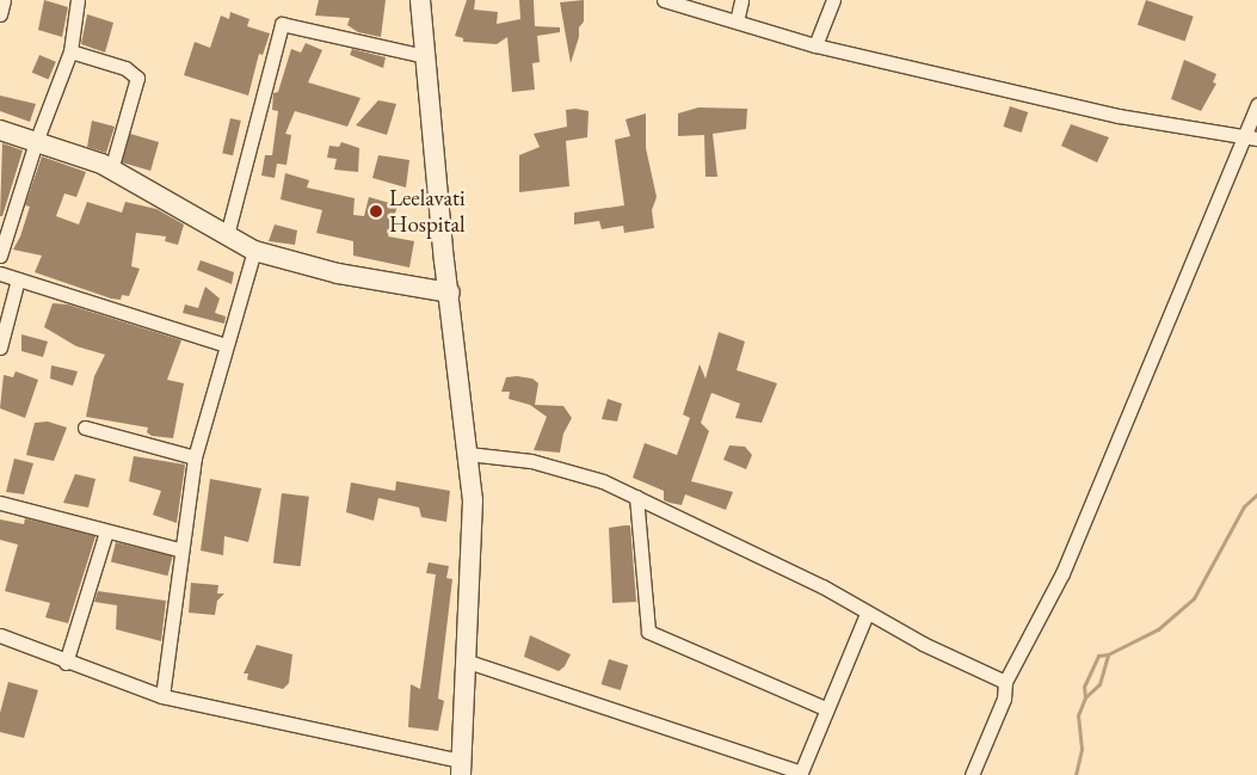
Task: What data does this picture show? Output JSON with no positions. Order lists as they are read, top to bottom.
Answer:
{
  "places": ["Leelavati Hospital"]
}
